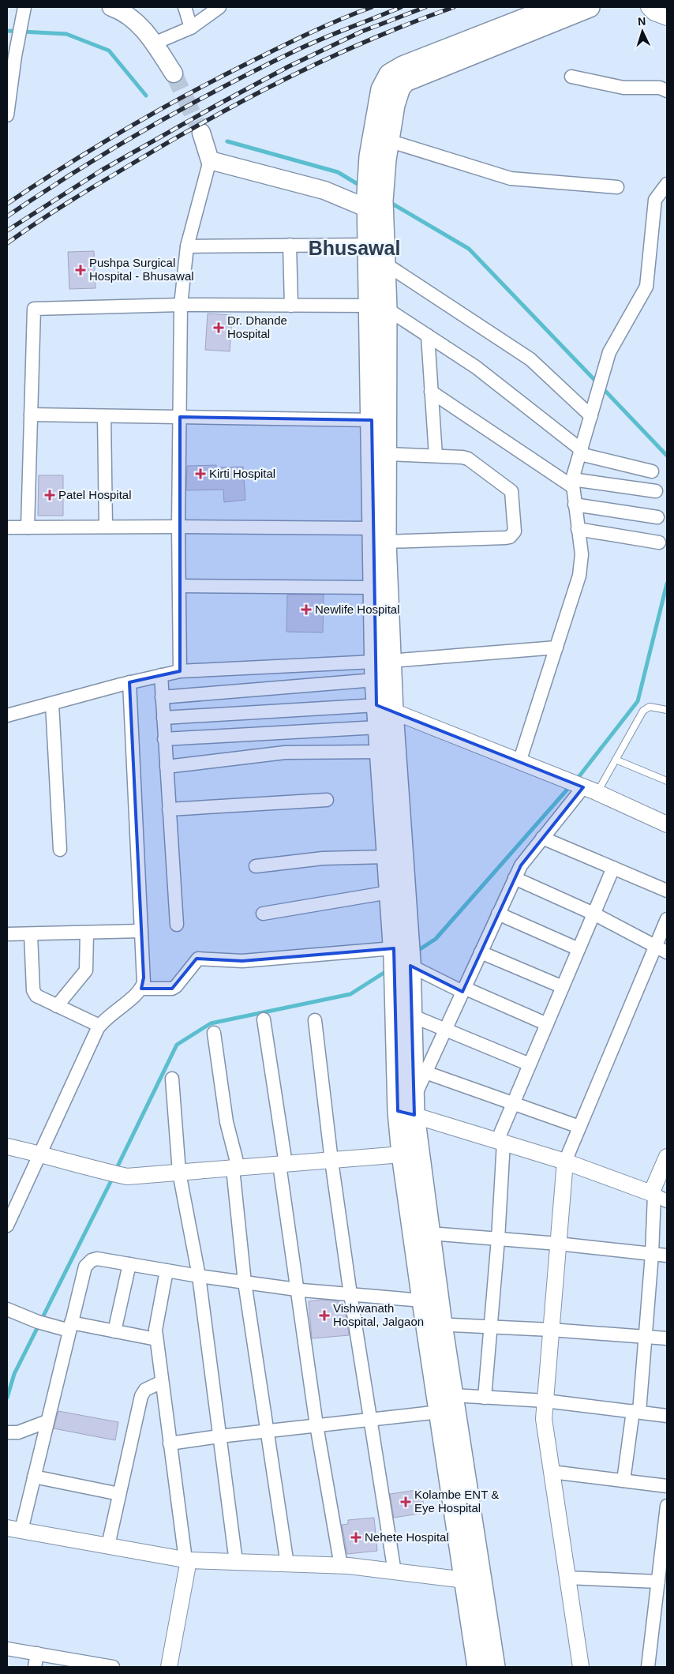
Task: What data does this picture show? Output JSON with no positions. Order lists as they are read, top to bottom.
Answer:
{
  "districts": ["Bhusawal"],
  "places": {
    "health": [
      "Pushpa Surgical Hospital - Bhusawal",
      "Dr. Dhande Hospital",
      "Kirti Hospital",
      "Patel Hospital",
      "Newlife Hospital",
      "Vishwanath Hospital, Jalgaon",
      "Kolambe ENT & Eye Hospital",
      "Nehete Hospital"
    ]
  },
  "north": "top"
}
